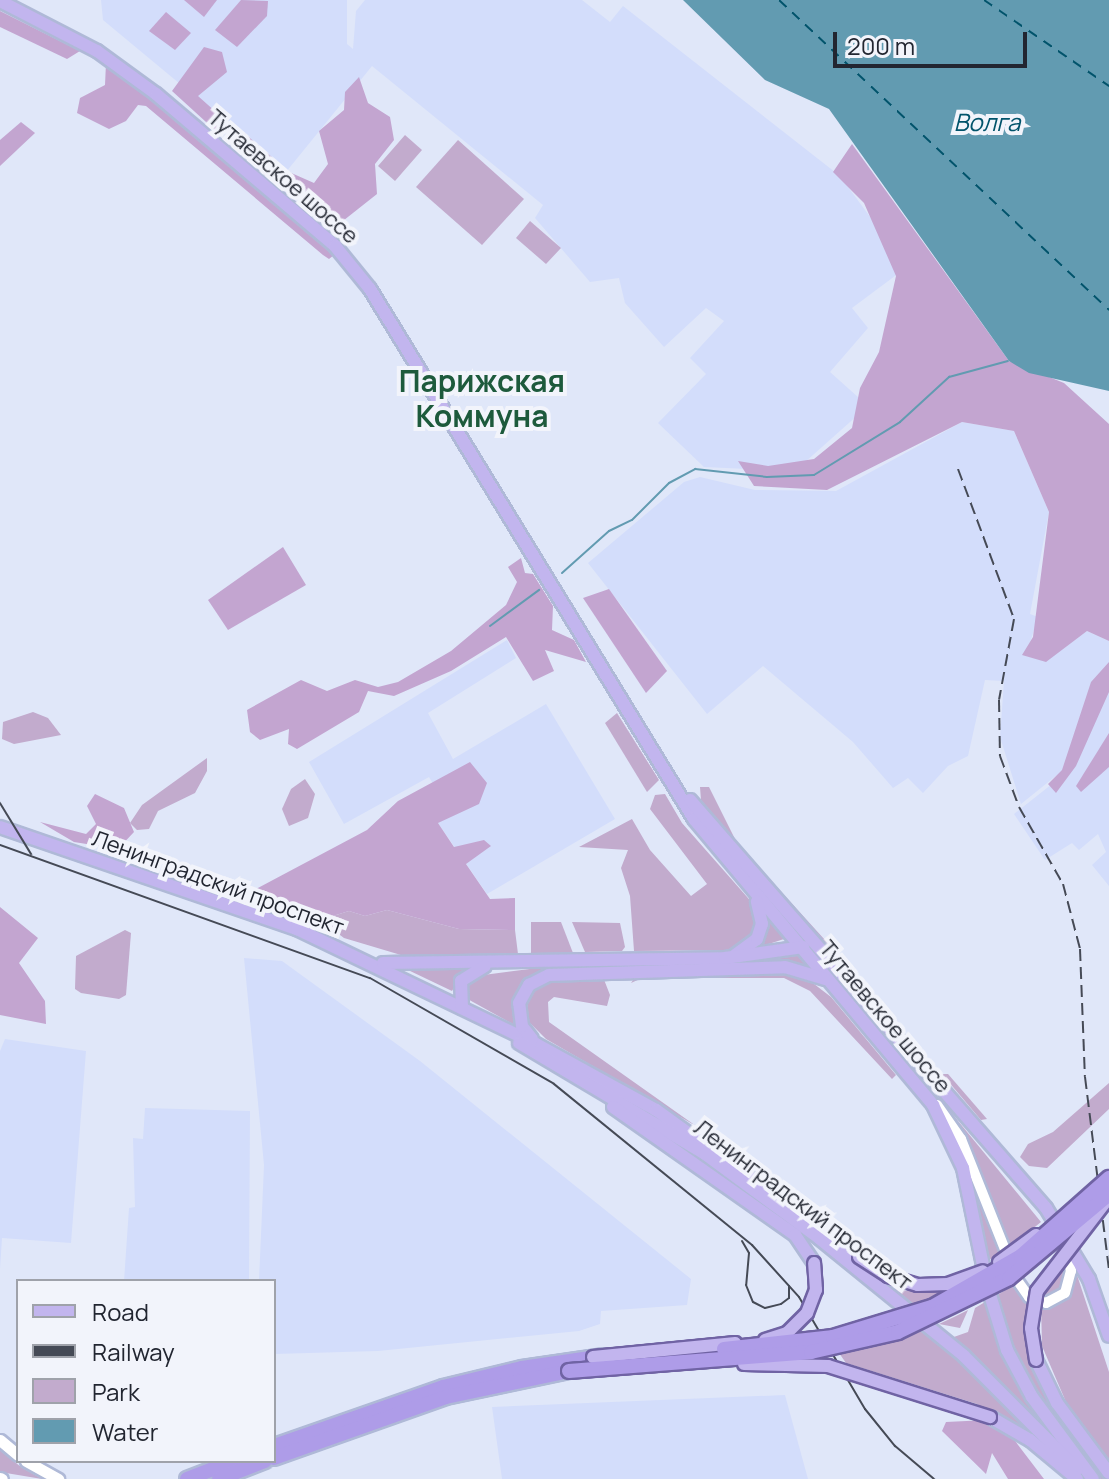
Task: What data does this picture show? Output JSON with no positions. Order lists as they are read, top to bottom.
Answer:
{
  "streets": {
    "main road": ["Тутаевское шоссе", "Ленинградский проспект"]
  },
  "districts": ["Парижская Коммуна"],
  "water": ["Волга"],
  "legend": [
    "Road",
    "Railway",
    "Park",
    "Water"
  ],
  "scale_bar": "200 m"
}
